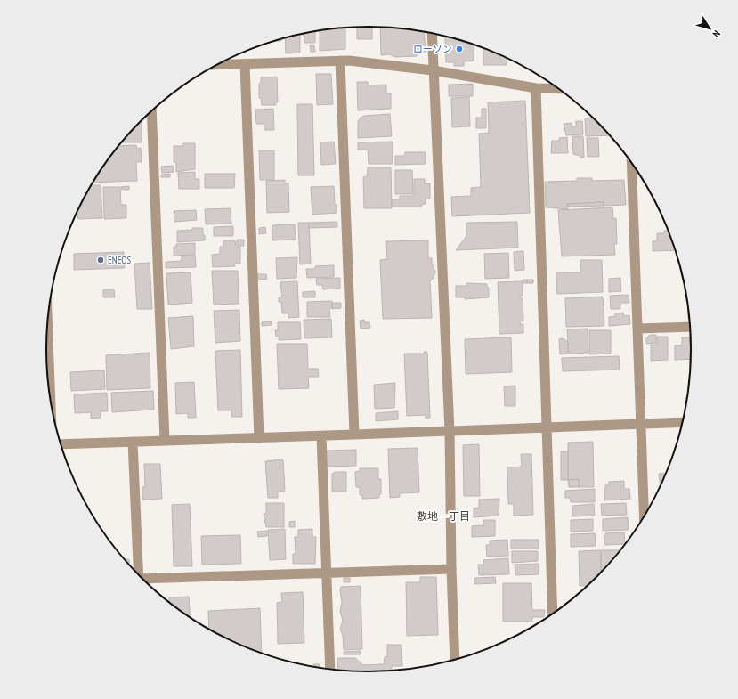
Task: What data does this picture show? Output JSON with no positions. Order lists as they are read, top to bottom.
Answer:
{
  "districts": ["敷地一丁目"],
  "places": ["ローソン", "ENEOS"],
  "north": "bottom right"
}
